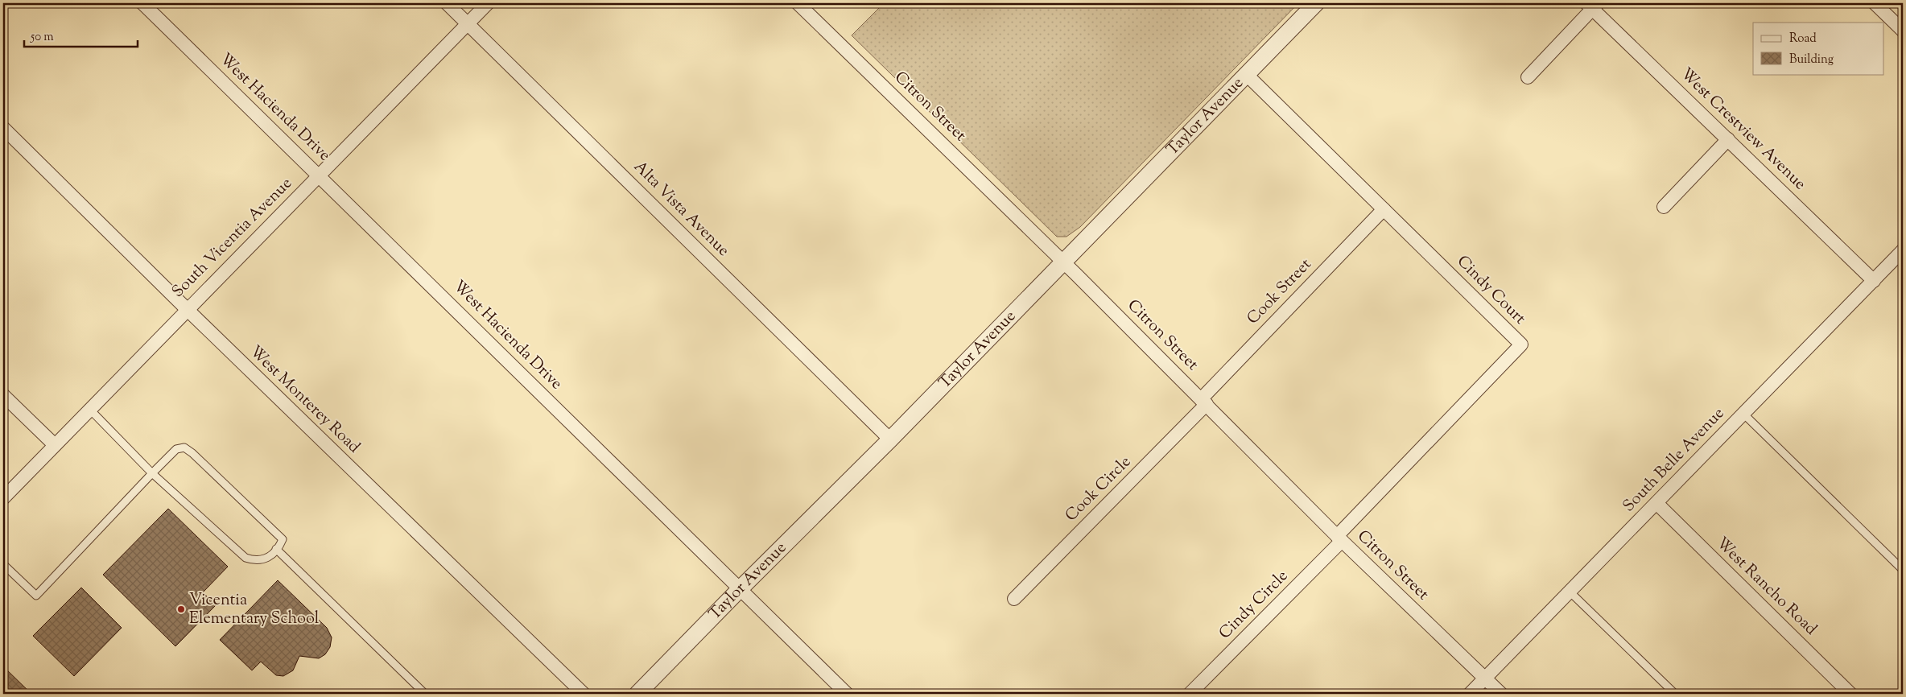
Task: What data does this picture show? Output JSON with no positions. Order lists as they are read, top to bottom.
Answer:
{
  "streets": {
    "street": [
      "Citron Street",
      "West Hacienda Drive",
      "Taylor Avenue",
      "West Crestview Avenue",
      "Alta Vista Avenue",
      "South Vicentia Avenue",
      "Cindy Court",
      "Cook Street",
      "West Monterey Road",
      "South Belle Avenue",
      "Cook Circle",
      "West Rancho Road",
      "Cindy Circle"
    ]
  },
  "crossings": [
    ["Citron Street", "Taylor Avenue"],
    ["Citron Street", "Cindy Court"],
    ["Citron Street", "Cook Street"],
    ["Citron Street", "South Belle Avenue"],
    ["Citron Street", "Cook Circle"],
    ["Citron Street", "Cindy Circle"],
    ["West Hacienda Drive", "Taylor Avenue"],
    ["West Hacienda Drive", "South Vicentia Avenue"],
    ["Taylor Avenue", "Alta Vista Avenue"],
    ["Taylor Avenue", "Cindy Court"],
    ["West Crestview Avenue", "South Belle Avenue"],
    ["Alta Vista Avenue", "South Vicentia Avenue"],
    ["South Vicentia Avenue", "West Monterey Road"],
    ["Cindy Court", "Cook Street"],
    ["Cindy Court", "Cindy Circle"],
    ["Cook Street", "Cook Circle"],
    ["South Belle Avenue", "West Rancho Road"]
  ],
  "places": ["Vicentia Elementary School"],
  "legend": ["Road", "Building"],
  "scale_bar": "50 m"
}
